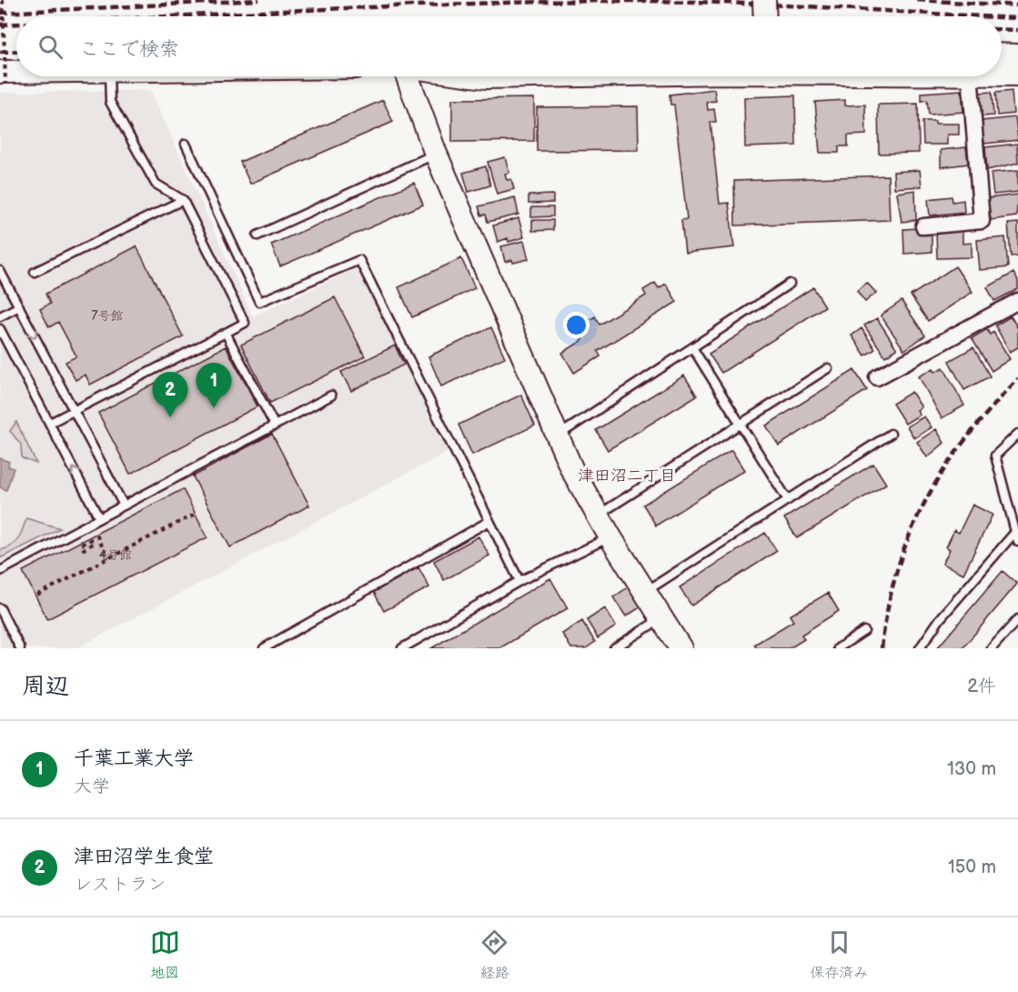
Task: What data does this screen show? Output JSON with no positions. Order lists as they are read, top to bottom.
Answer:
{
  "districts": ["津田沼二丁目"],
  "house_numbers": ["7号館", "4号館"],
  "page": {
    "search": "ここで検索",
    "pins": ["1", "2"],
    "heading": ["周辺", "2件"],
    "list": [
      {
        "mark": "1",
        "name": "千葉工業大学",
        "note": "大学",
        "value": "130 m"
      },
      {
        "mark": "2",
        "name": "津田沼学生食堂",
        "note": "レストラン",
        "value": "150 m"
      }
    ],
    "nav": ["地図", "経路", "保存済み"]
  }
}
